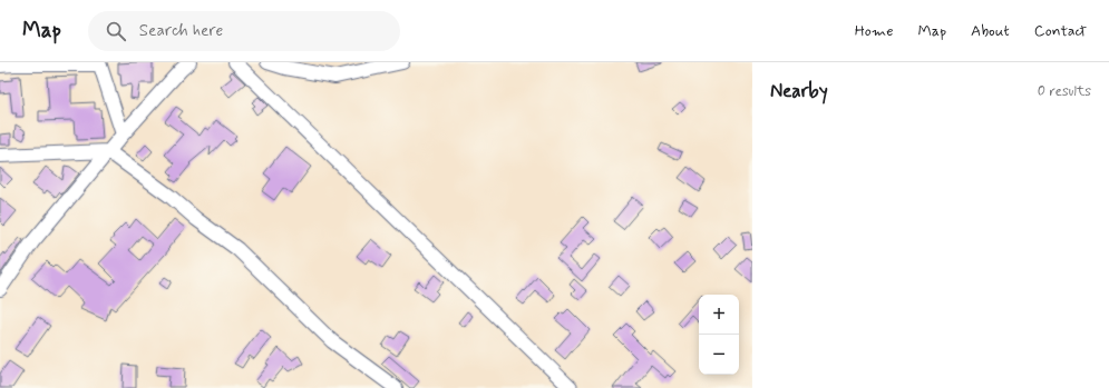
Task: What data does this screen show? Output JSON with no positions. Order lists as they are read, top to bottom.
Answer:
{
  "page": {
    "header": "Map",
    "search": "Search here",
    "nav": [
      "Home",
      "Map",
      "About",
      "Contact"
    ],
    "heading": ["Nearby", "0 results"],
    "map_buttons": ["+", "−"]
  }
}
